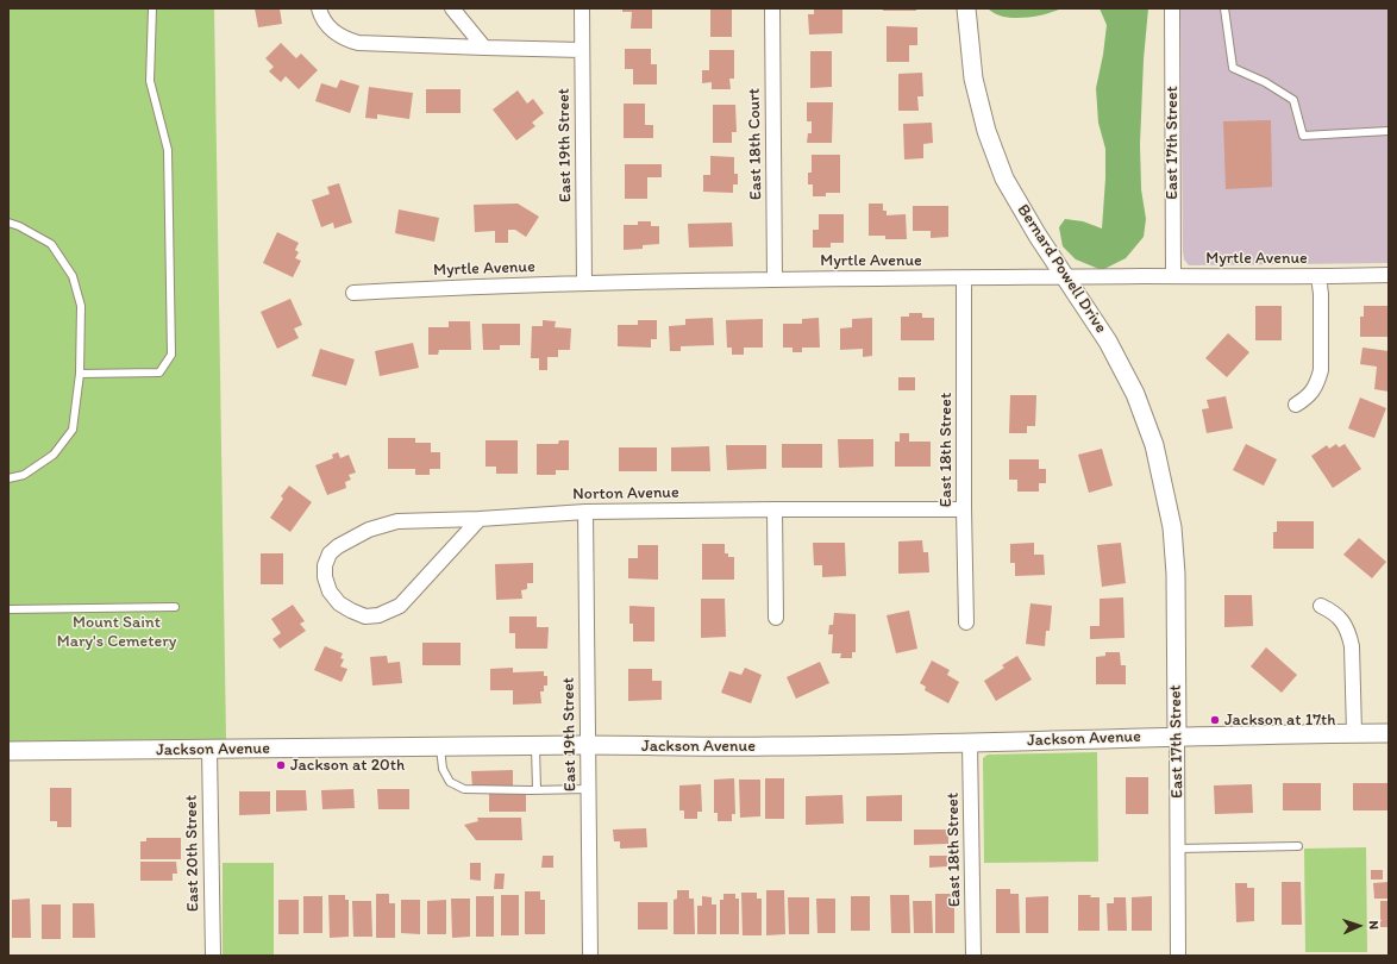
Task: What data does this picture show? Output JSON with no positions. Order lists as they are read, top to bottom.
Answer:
{
  "streets": {
    "street": [
      "East 17th Street",
      "East 18th Court",
      "East 19th Street",
      "Myrtle Avenue",
      "Bernard Powell Drive",
      "East 18th Street",
      "Norton Avenue",
      "Jackson Avenue",
      "East 20th Street"
    ]
  },
  "crossings": [
    ["East 17th Street", "Myrtle Avenue"],
    ["East 17th Street", "Bernard Powell Drive"],
    ["East 17th Street", "Jackson Avenue"],
    ["East 18th Court", "Myrtle Avenue"],
    ["East 19th Street", "Myrtle Avenue"],
    ["East 19th Street", "Norton Avenue"],
    ["East 19th Street", "Jackson Avenue"],
    ["Myrtle Avenue", "Bernard Powell Drive"],
    ["Myrtle Avenue", "East 18th Street"],
    ["East 18th Street", "Norton Avenue"],
    ["East 18th Street", "Jackson Avenue"],
    ["Jackson Avenue", "East 20th Street"]
  ],
  "parks": ["Mount Saint Mary's Cemetery"],
  "places": ["Jackson at 17th", "Jackson at 20th"],
  "north": "right"
}
